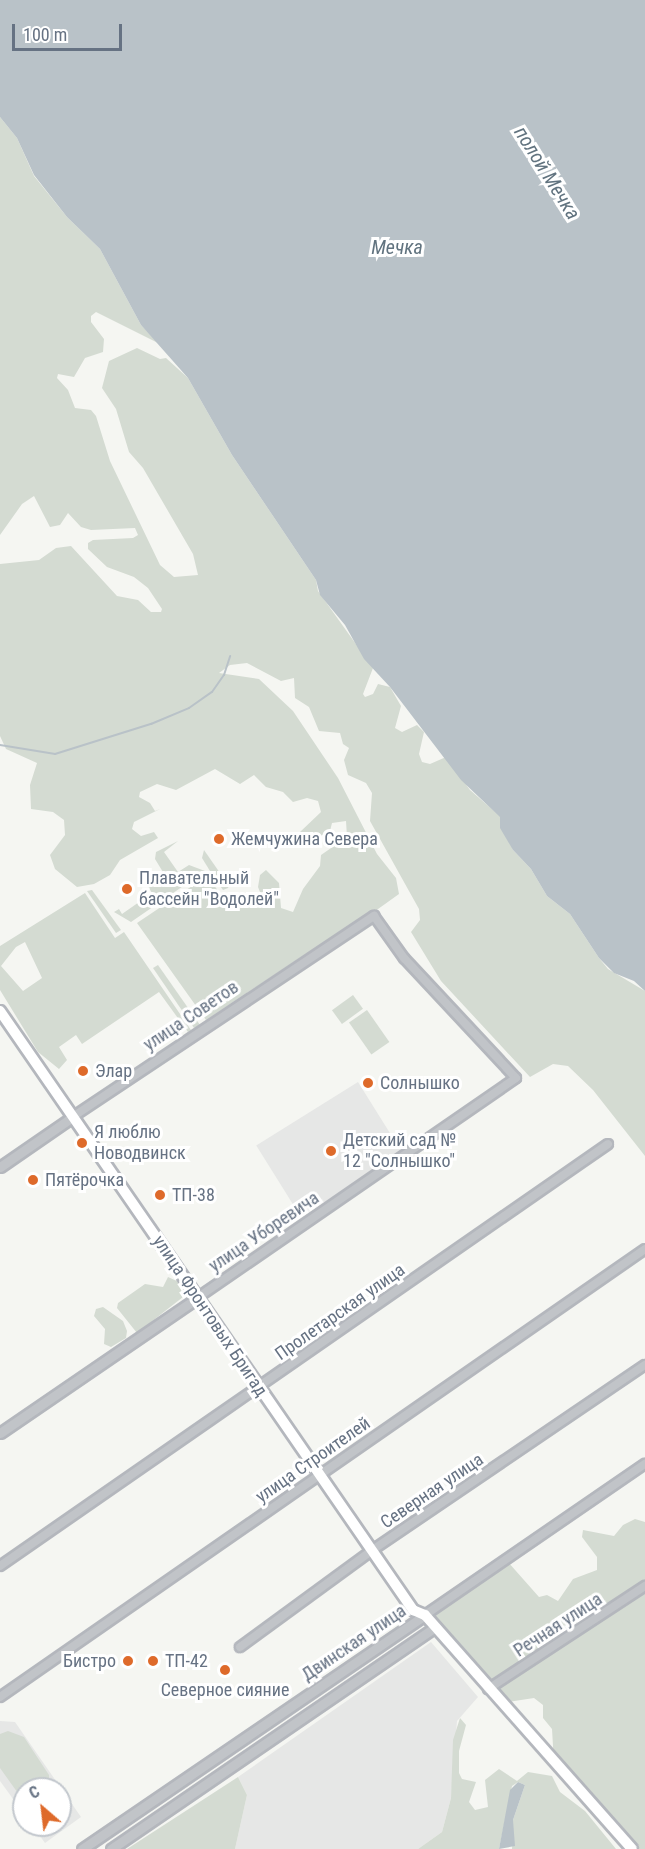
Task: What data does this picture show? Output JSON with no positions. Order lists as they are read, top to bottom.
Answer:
{
  "streets": {
    "main road": ["улица Фронтовых Бригад"],
    "street": [
      "улица Советов",
      "улица Уборевича",
      "Пролетарская улица",
      "улица Строителей",
      "Северная улица",
      "Речная улица",
      "Двинская улица"
    ]
  },
  "crossings": [
    ["улица Советов", "улица Уборевича"],
    ["улица Советов", "улица Фронтовых Бригад"],
    ["улица Уборевича", "улица Фронтовых Бригад"],
    ["Пролетарская улица", "улица Фронтовых Бригад"],
    ["улица Фронтовых Бригад", "улица Строителей"],
    ["улица Фронтовых Бригад", "Северная улица"],
    ["улица Фронтовых Бригад", "Речная улица"],
    ["улица Фронтовых Бригад", "Двинская улица"]
  ],
  "water": ["полой Мечка", "Мечка"],
  "places": [
    "Жемчужина Севера",
    "Плавательный бассейн \"Водолей\"",
    "Элар",
    "Солнышко",
    "Я люблю Новодвинск",
    "Детский сад № 12 \"Солнышко\"",
    "Пятёрочка",
    "ТП-38",
    "Бистро",
    "ТП-42",
    "Северное сияние"
  ],
  "scale_bar": "100 m",
  "north": "top left"
}
